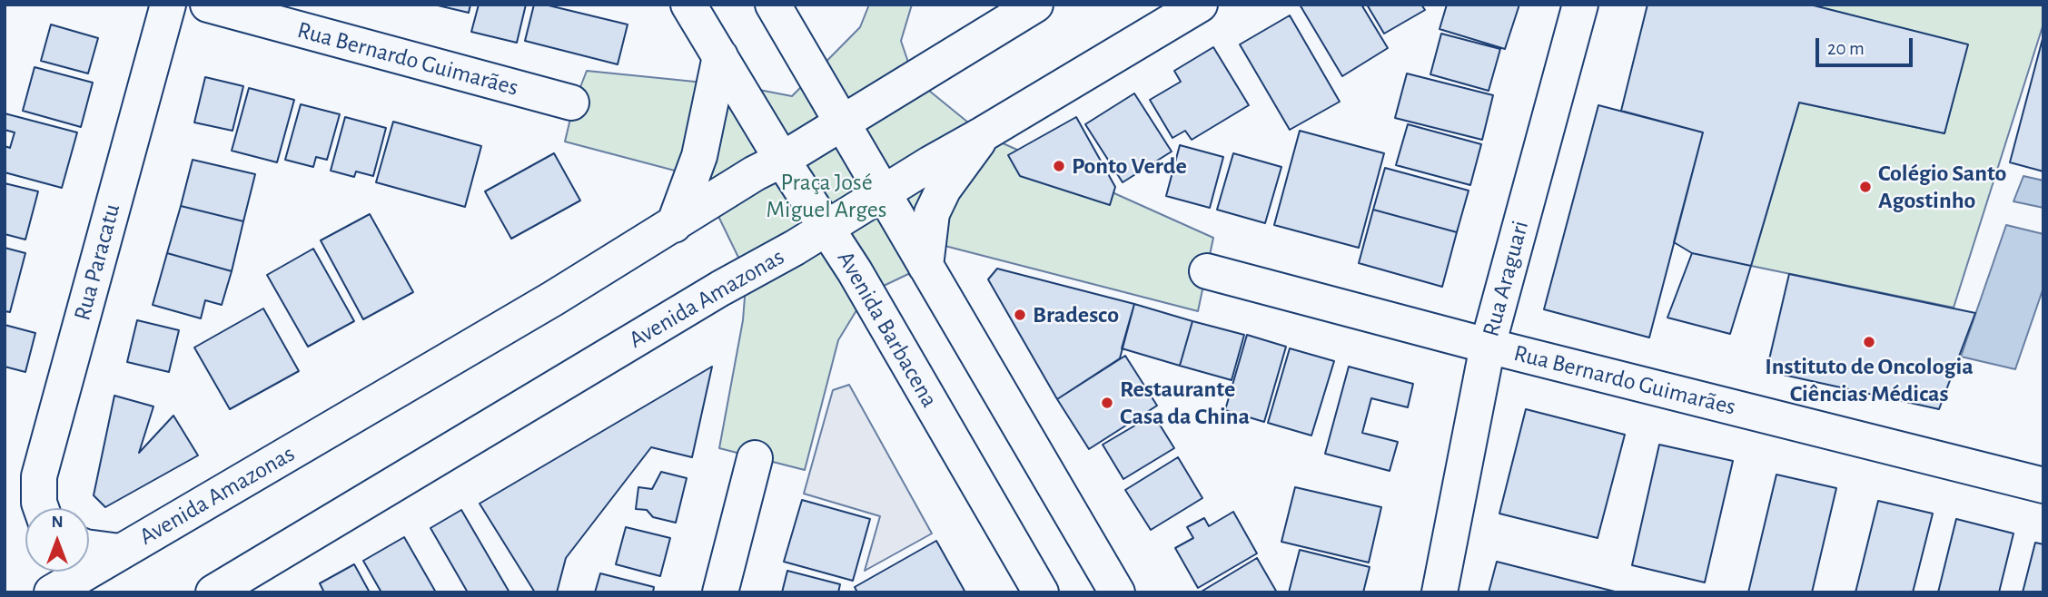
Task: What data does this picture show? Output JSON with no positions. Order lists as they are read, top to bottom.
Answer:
{
  "streets": {
    "main road": [
      "Rua Bernardo Guimarães",
      "Rua Paracatu",
      "Rua Araguari",
      "Avenida Amazonas",
      "Avenida Barbacena"
    ]
  },
  "crossings": [
    ["Rua Bernardo Guimarães", "Rua Araguari"],
    ["Avenida Amazonas", "Avenida Barbacena"]
  ],
  "parks": ["Praça José Miguel Arges"],
  "places": [
    "Ponto Verde",
    "Colégio Santo Agostinho",
    "Bradesco",
    "Instituto de Oncologia Ciências Médicas",
    "Restaurante Casa da China"
  ],
  "scale_bar": "20 m",
  "north": "top"
}
